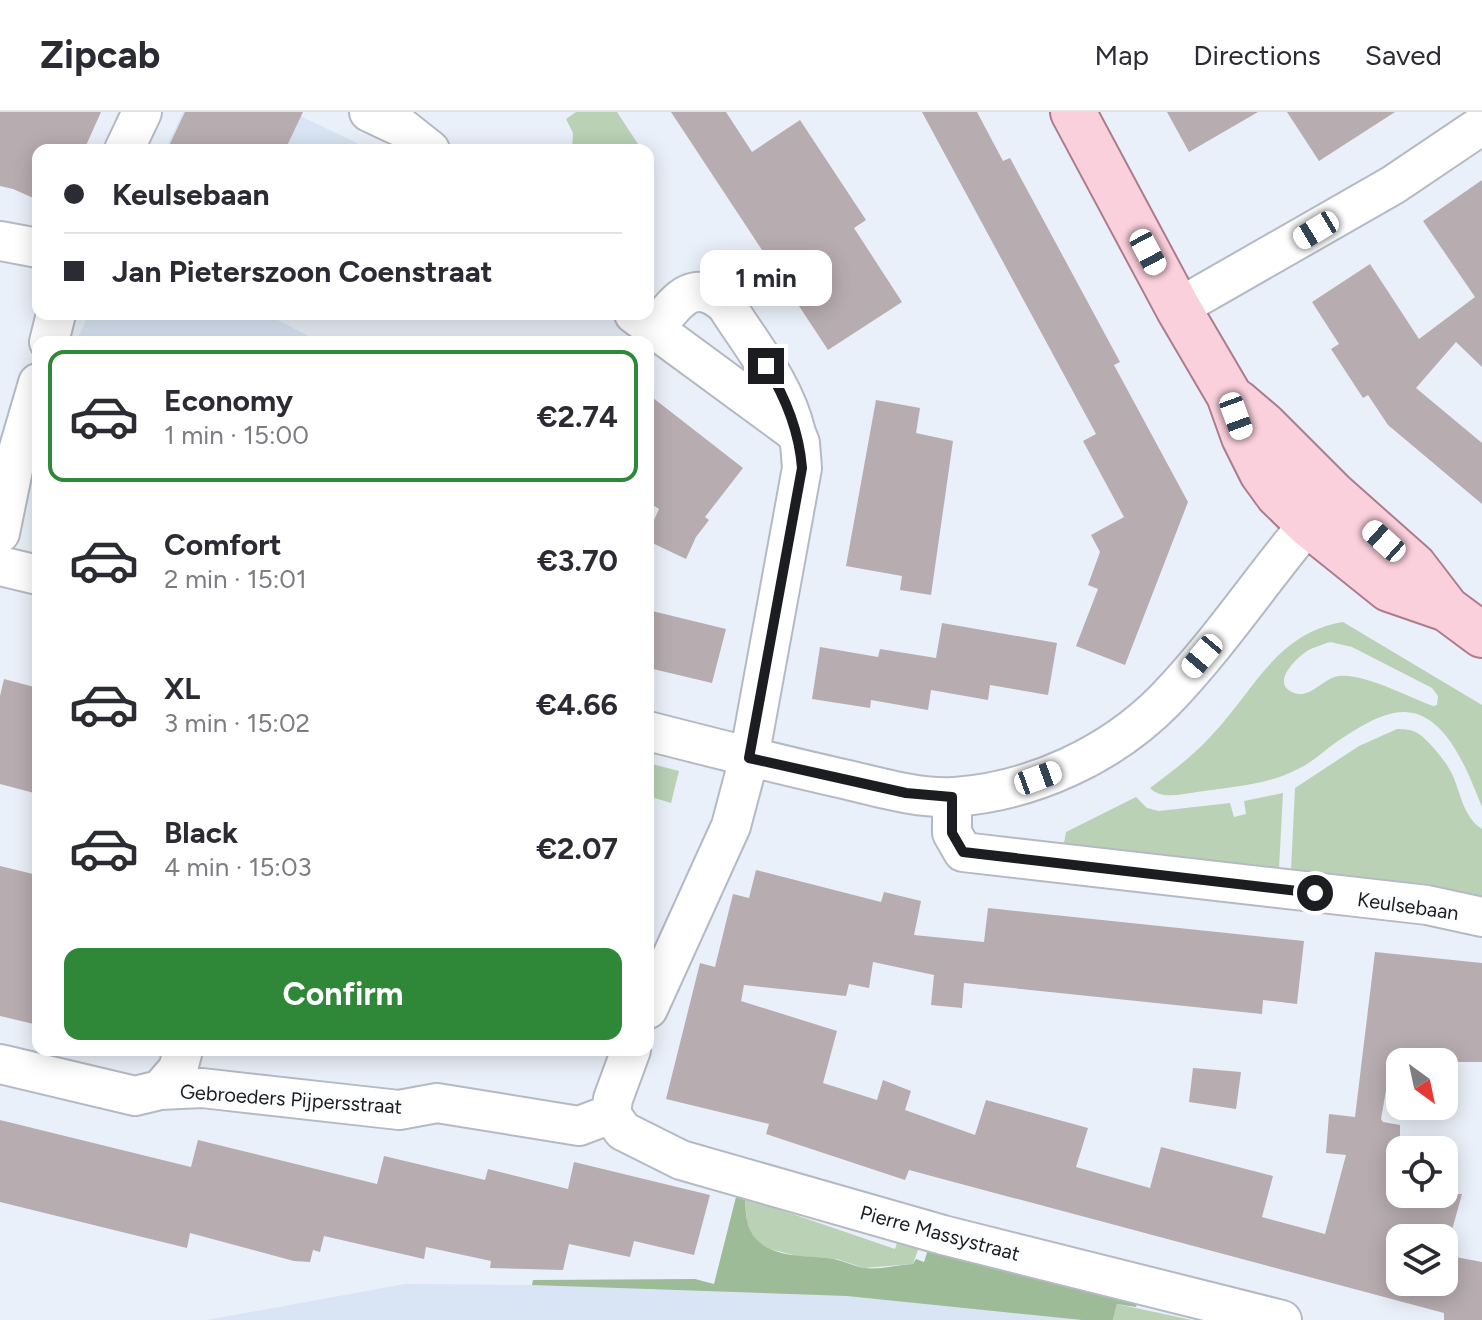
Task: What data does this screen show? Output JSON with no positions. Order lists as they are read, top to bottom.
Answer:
{
  "streets": {
    "street": ["Keulsebaan", "Gebroeders Pijpersstraat", "Pierre Massystraat"]
  },
  "crossings": [
    ["Gebroeders Pijpersstraat", "Pierre Massystraat"]
  ],
  "north": "bottom right",
  "page": {
    "header": "Zipcab",
    "nav": ["Map", "Directions", "Saved"],
    "banner": ["Keulsebaan", "Jan Pieterszoon Coenstraat"],
    "bubble": "1 min",
    "list": [
      {
        "name": "Economy",
        "note": "1 min · 15:00",
        "value": "€2.74"
      },
      {
        "name": "Comfort",
        "note": "2 min · 15:01",
        "value": "€3.70"
      },
      {
        "name": "XL",
        "note": "3 min · 15:02",
        "value": "€4.66"
      },
      {
        "name": "Black",
        "note": "4 min · 15:03",
        "value": "€2.07"
      }
    ],
    "buttons": "Confirm"
  }
}
